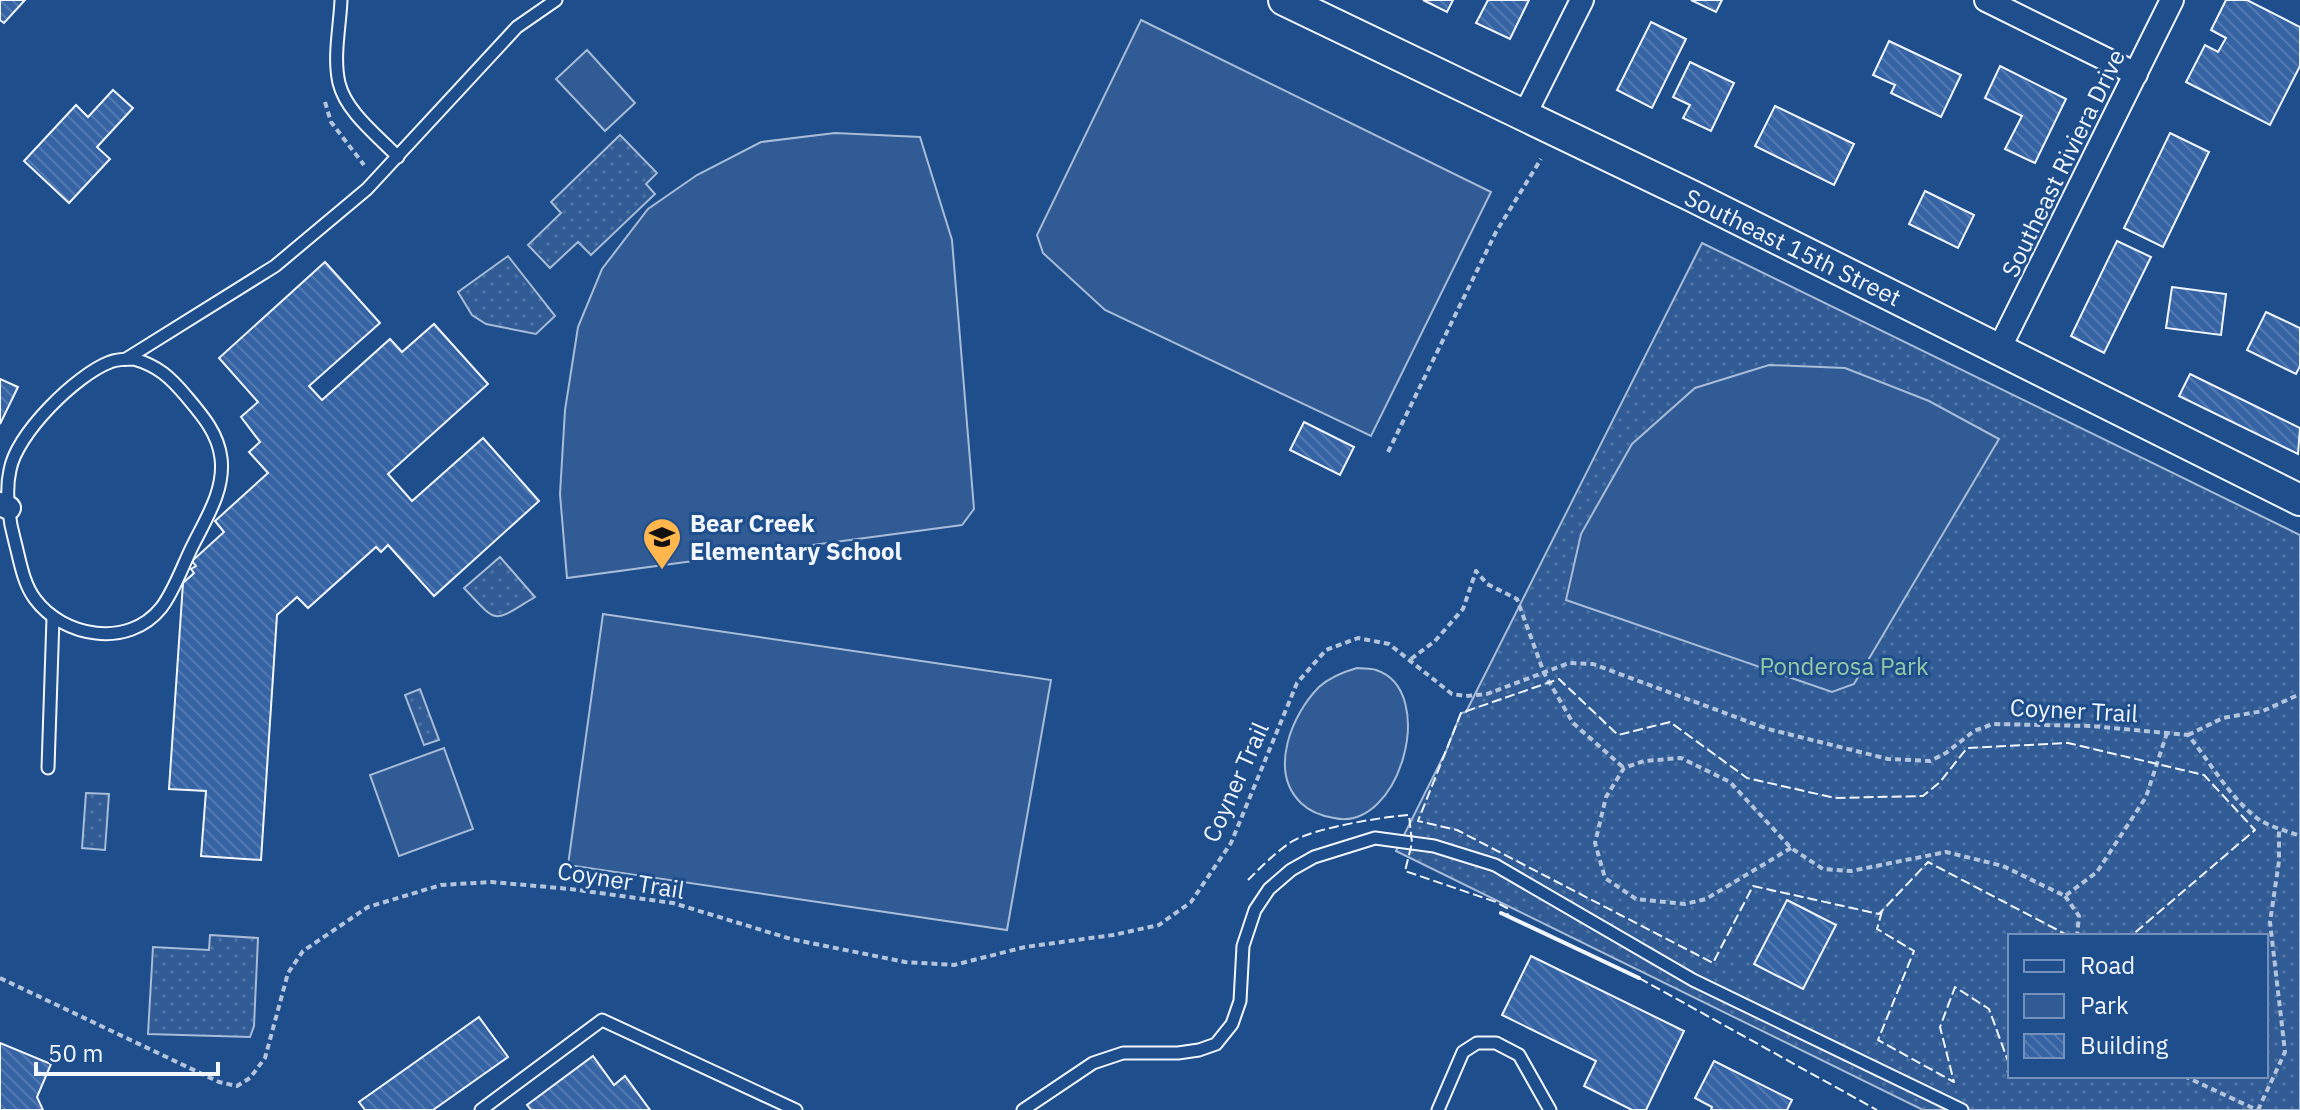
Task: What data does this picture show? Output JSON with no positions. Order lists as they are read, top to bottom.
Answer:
{
  "streets": {
    "main road": ["Southeast 15th Street"],
    "street": ["Southeast Riviera Drive"],
    "path": ["Coyner Trail"]
  },
  "crossings": [
    ["Southeast Riviera Drive", "Southeast 15th Street"]
  ],
  "parks": ["Ponderosa Park"],
  "places": {
    "school or university": ["Bear Creek Elementary School"]
  },
  "legend": ["Road", "Park", "Building"],
  "scale_bar": "50 m"
}
